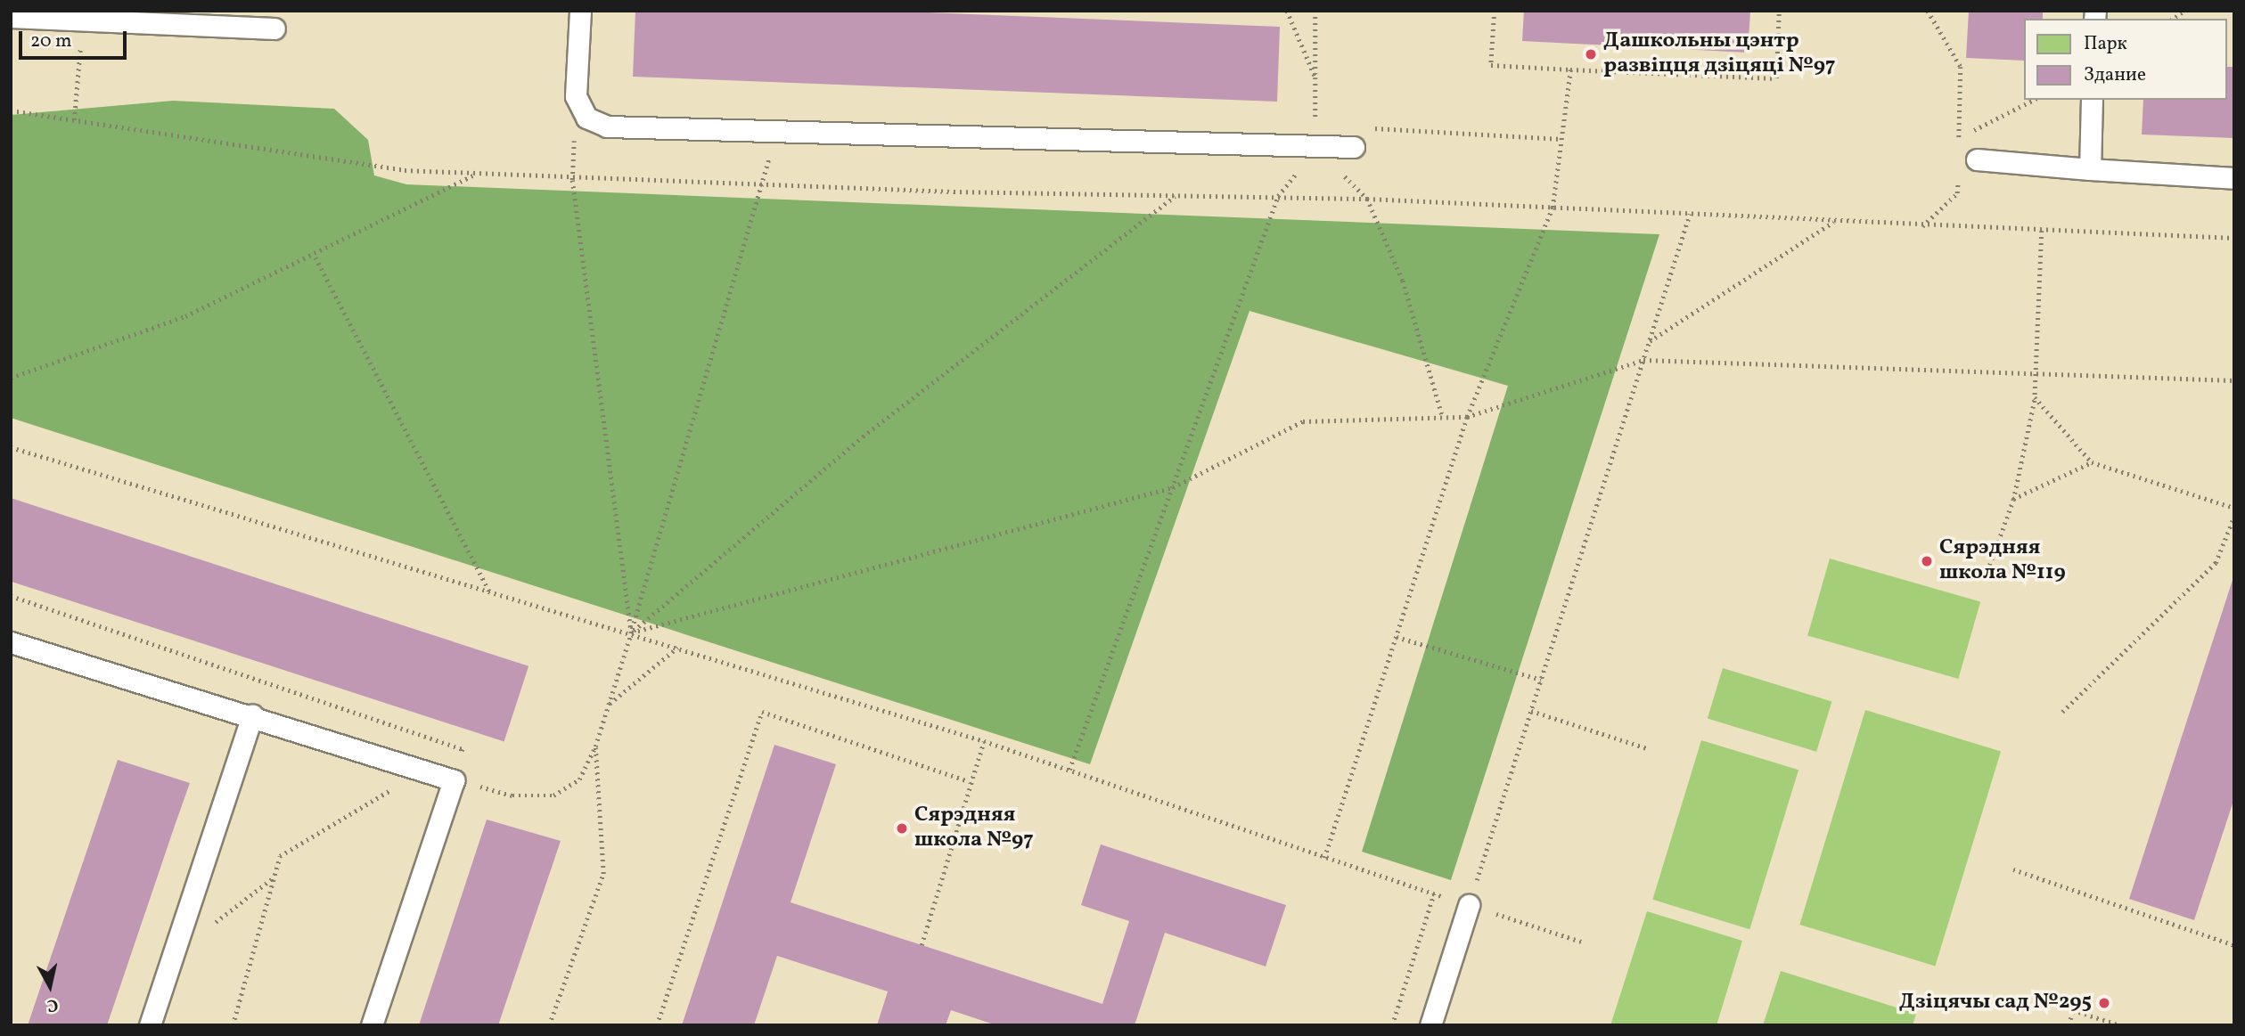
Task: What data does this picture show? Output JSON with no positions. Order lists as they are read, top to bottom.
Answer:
{
  "places": [
    "Дашкольны цэнтр развіцця дзіцяці №97",
    "Сярэдняя школа №119",
    "Сярэдняя школа №97",
    "Дзіцячы сад №295"
  ],
  "legend": ["Парк", "Здание"],
  "scale_bar": "20 m",
  "north": "bottom"
}
